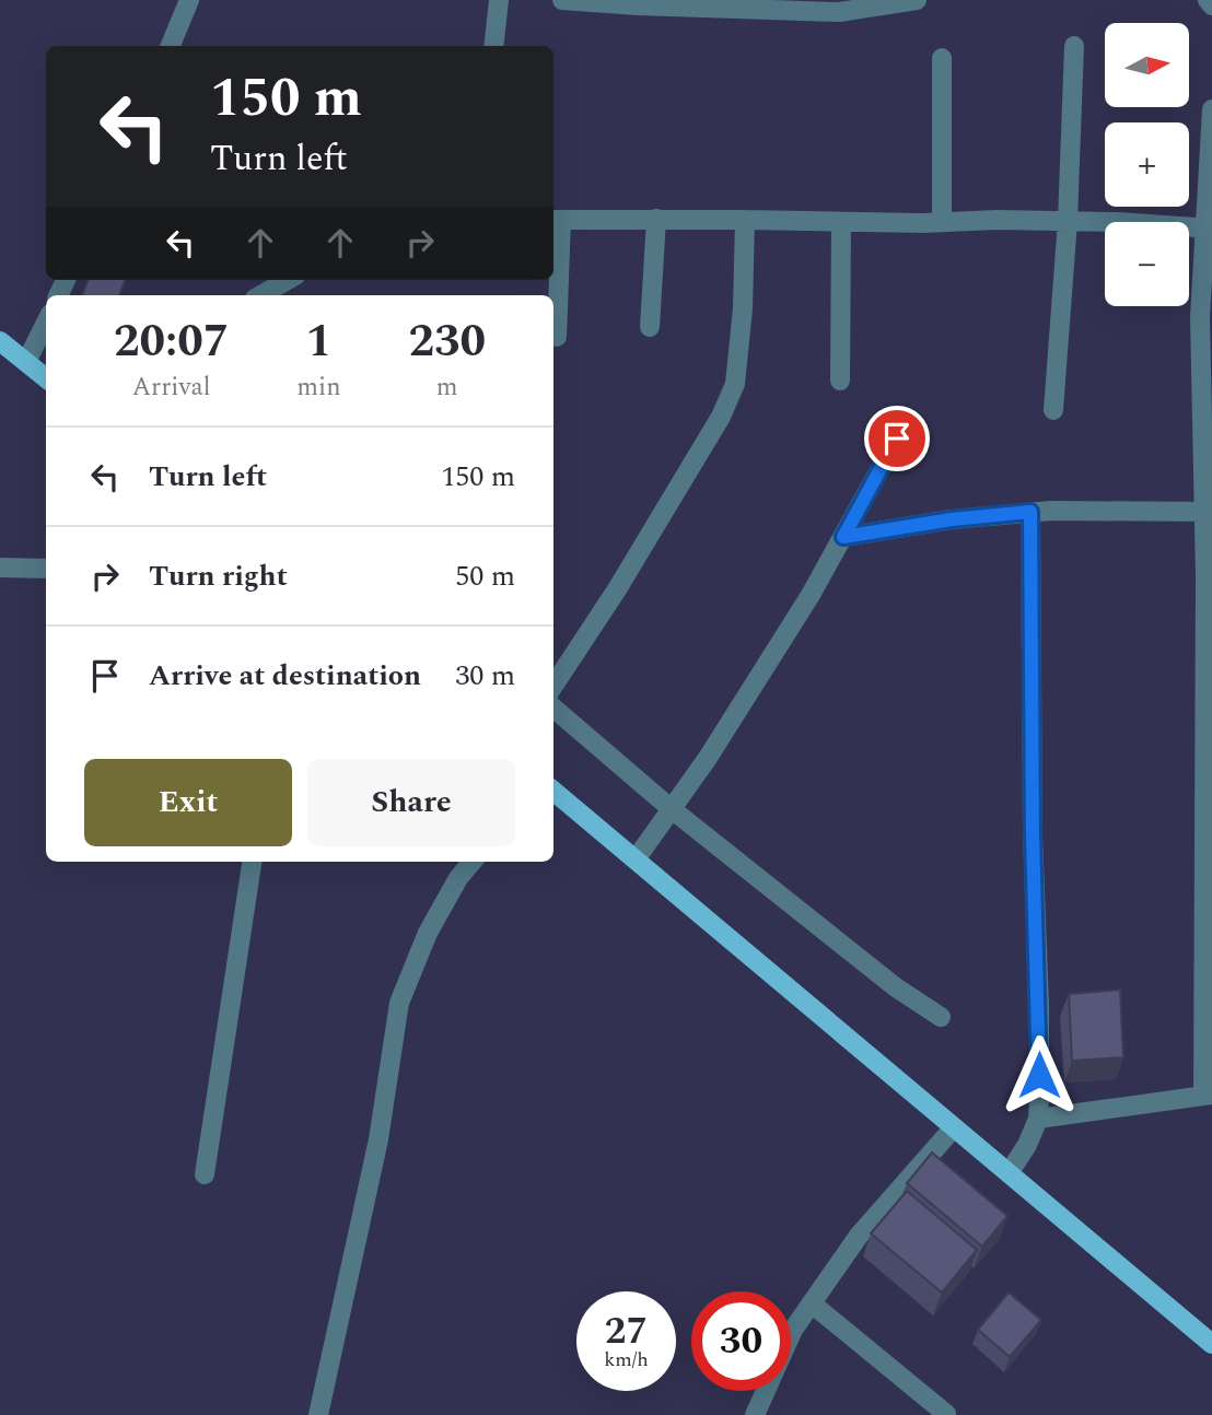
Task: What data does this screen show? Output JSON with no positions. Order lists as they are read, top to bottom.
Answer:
{
  "north": "right",
  "page": {
    "map_buttons": ["+", "−"],
    "turn": ["150 m", "Turn left"],
    "eta": [
      "20:07",
      "Arrival",
      "1",
      "min",
      "230",
      "m"
    ],
    "list": [
      {
        "name": "Turn left",
        "value": "150 m"
      },
      {
        "name": "Turn right",
        "value": "50 m"
      },
      {
        "name": "Arrive at destination",
        "value": "30 m"
      }
    ],
    "buttons": ["Exit", "Share"],
    "speed": "27 km/h",
    "limit": "30"
  }
}
